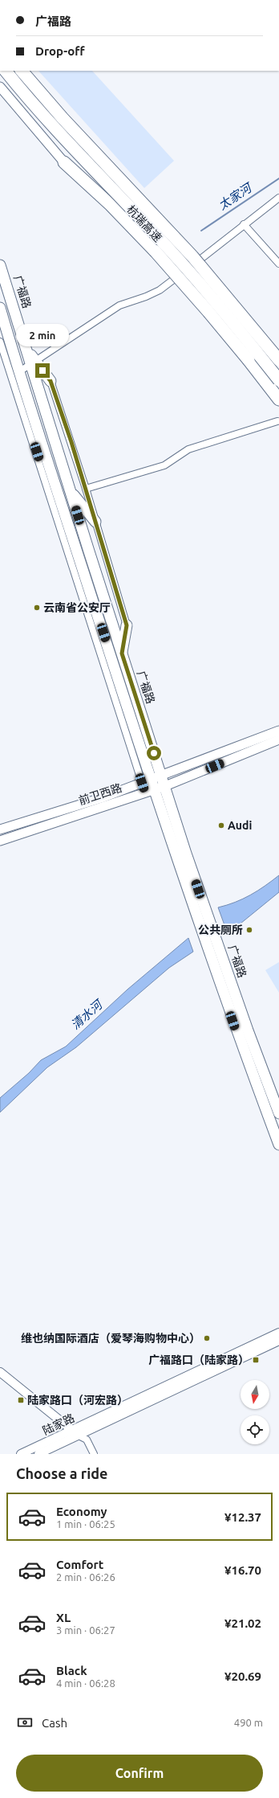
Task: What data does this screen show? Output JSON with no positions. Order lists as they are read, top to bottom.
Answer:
{
  "streets": {
    "highway": ["杭瑞高速"],
    "main road": ["广福路", "前卫西路"],
    "street": ["陆家路"]
  },
  "crossings": [
    ["广福路", "前卫西路"]
  ],
  "water": ["太家河", "清水河"],
  "places": {
    "other": [
      "云南省公安厅",
      "Audi",
      "公共厕所",
      "维也纳国际酒店（爱琴海购物中心）"
    ],
    "transit": ["广福路口（陆家路）", "陆家路口（河宏路）"]
  },
  "north": "bottom",
  "page": {
    "banner": ["广福路", "Drop-off"],
    "bubble": "2 min",
    "heading": "Choose a ride",
    "list": [
      {
        "name": "Economy",
        "note": "1 min · 06:25",
        "value": "¥12.37"
      },
      {
        "name": "Comfort",
        "note": "2 min · 06:26",
        "value": "¥16.70"
      },
      {
        "name": "XL",
        "note": "3 min · 06:27",
        "value": "¥21.02"
      },
      {
        "name": "Black",
        "note": "4 min · 06:28",
        "value": "¥20.69"
      }
    ],
    "pay": ["Cash", "490 m"],
    "buttons": "Confirm"
  }
}
